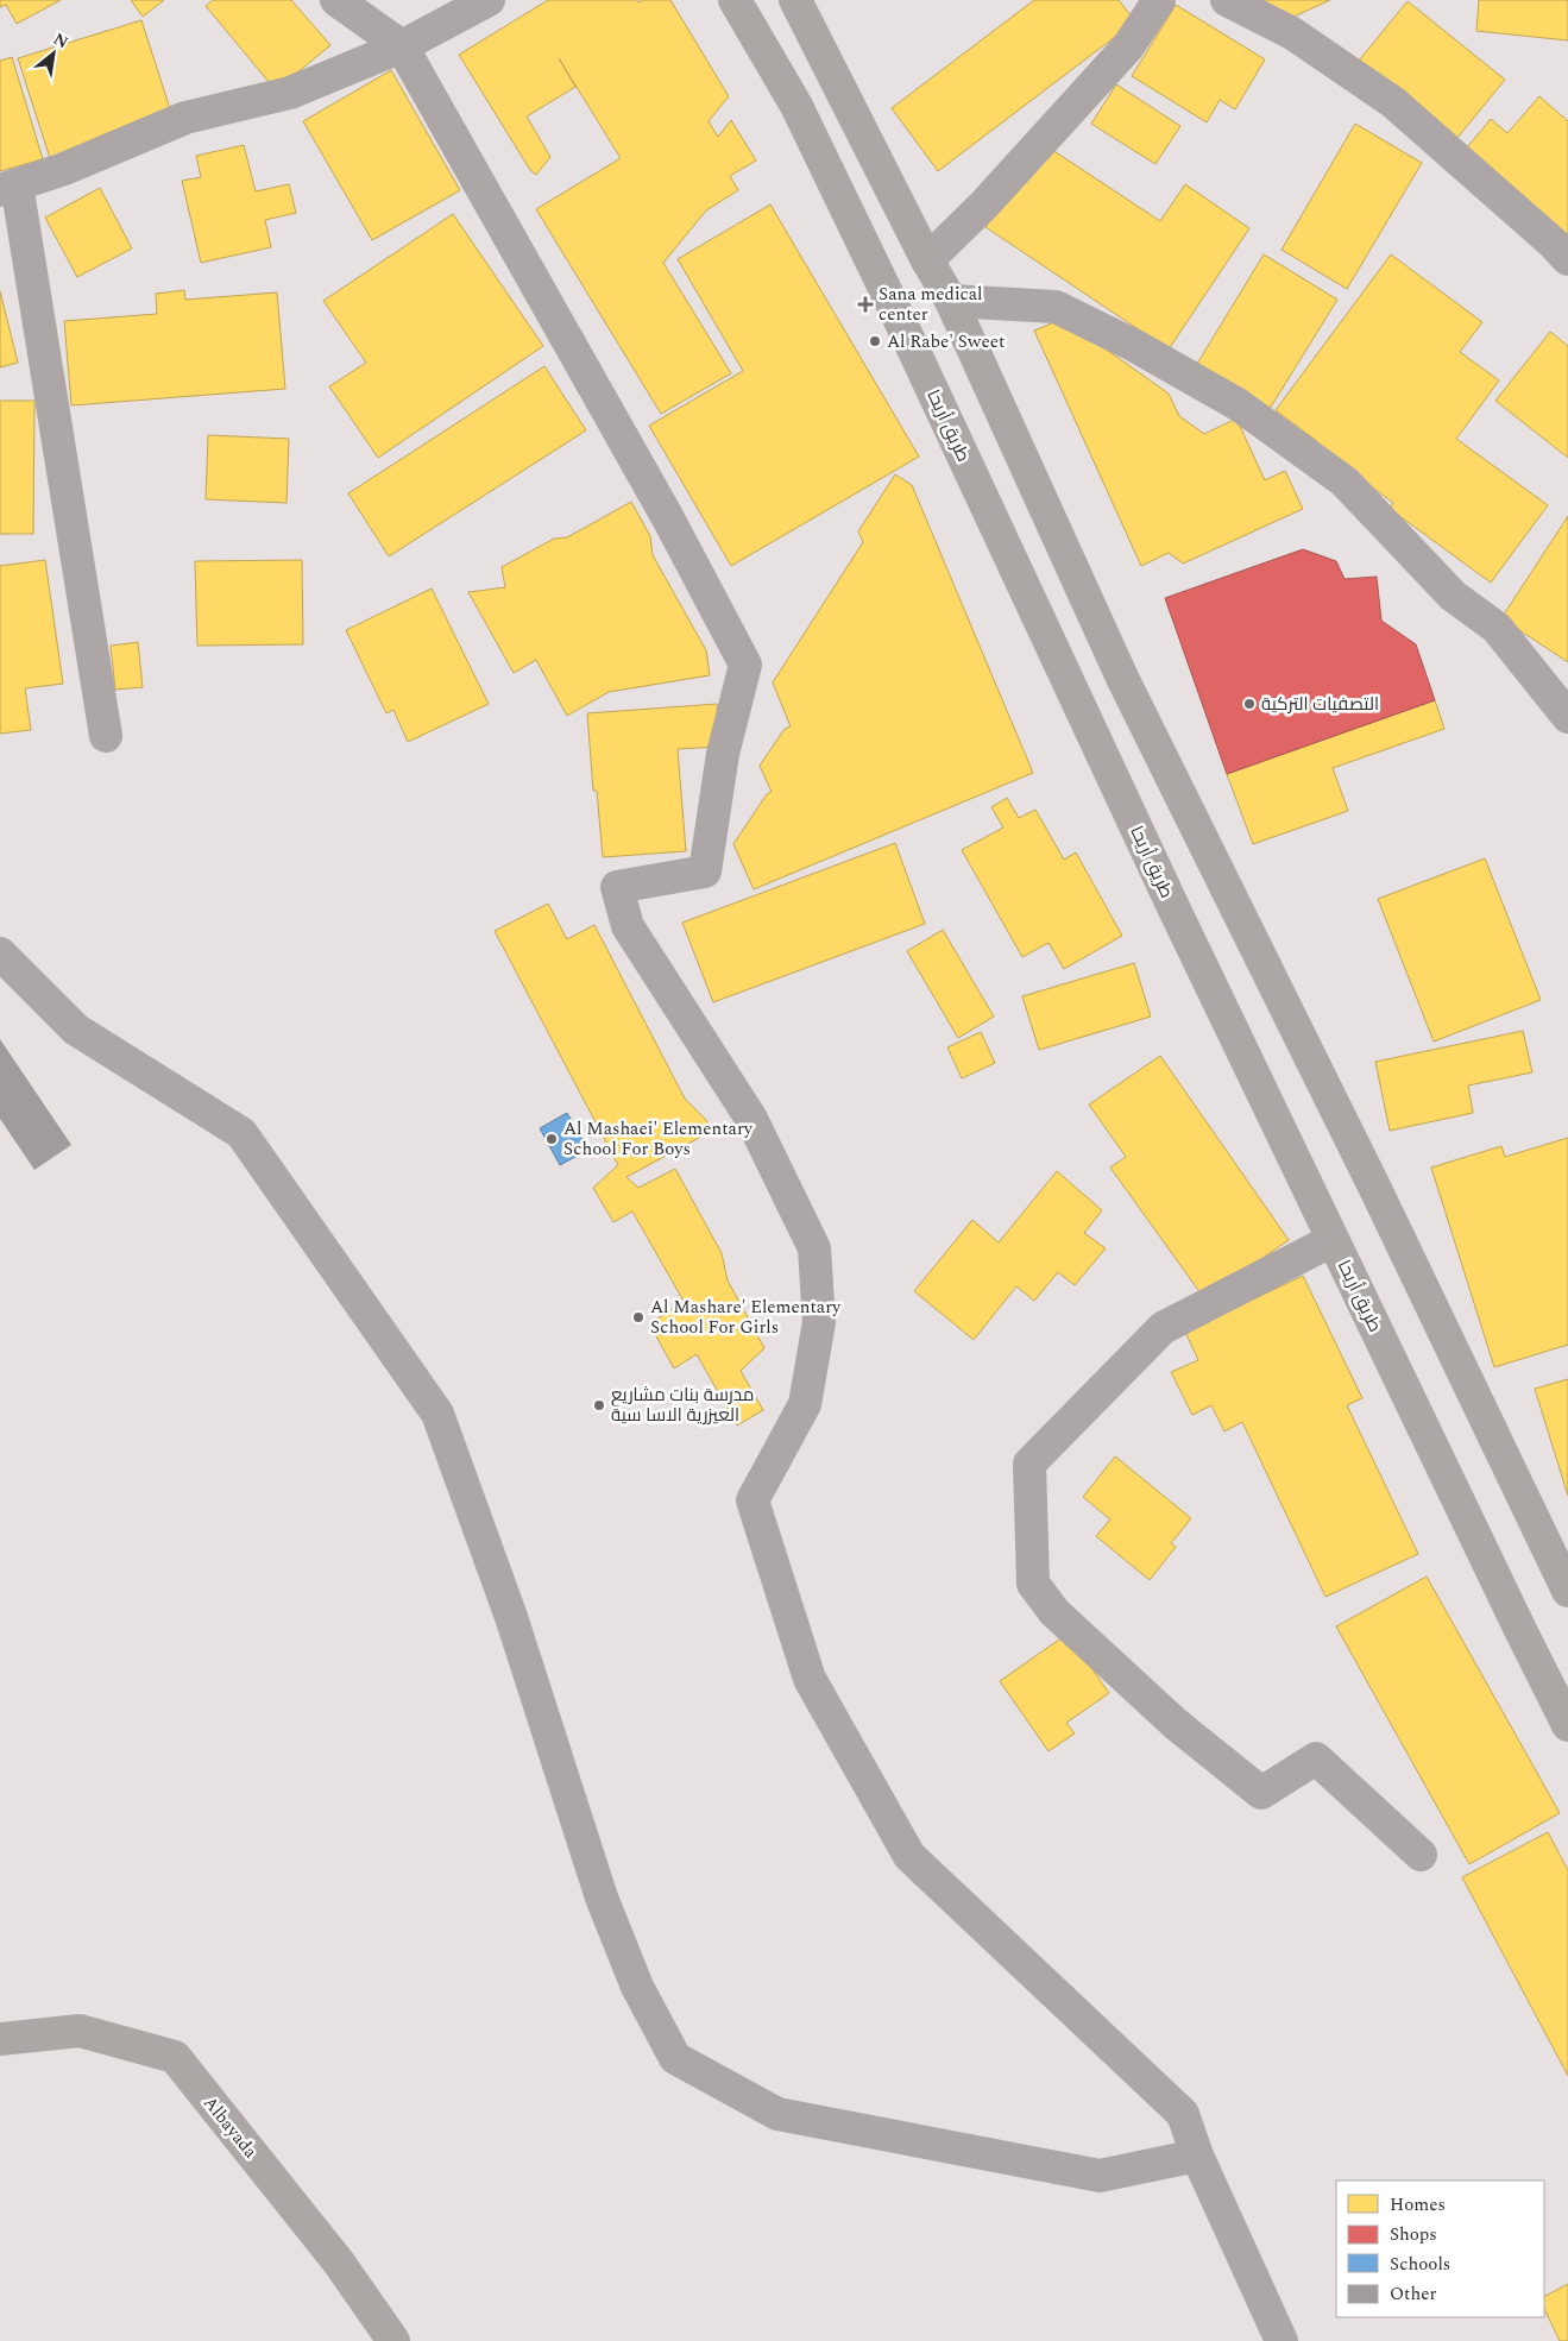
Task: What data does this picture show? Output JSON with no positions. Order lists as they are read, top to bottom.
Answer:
{
  "streets": {
    "main road": ["طريق أريحا", "Albayada"]
  },
  "places": {
    "health": ["Sana medical center"],
    "other": [
      "Al Rabe' Sweet",
      "التصفيات التركية",
      "Al Mashaei' Elementary School For Boys",
      "Al Mashare' Elementary School For Girls",
      "مدرسة بنات مشاريع العيزرية الاسا سية"
    ]
  },
  "legend": [
    "Homes",
    "Shops",
    "Schools",
    "Other"
  ],
  "north": "top right"
}
